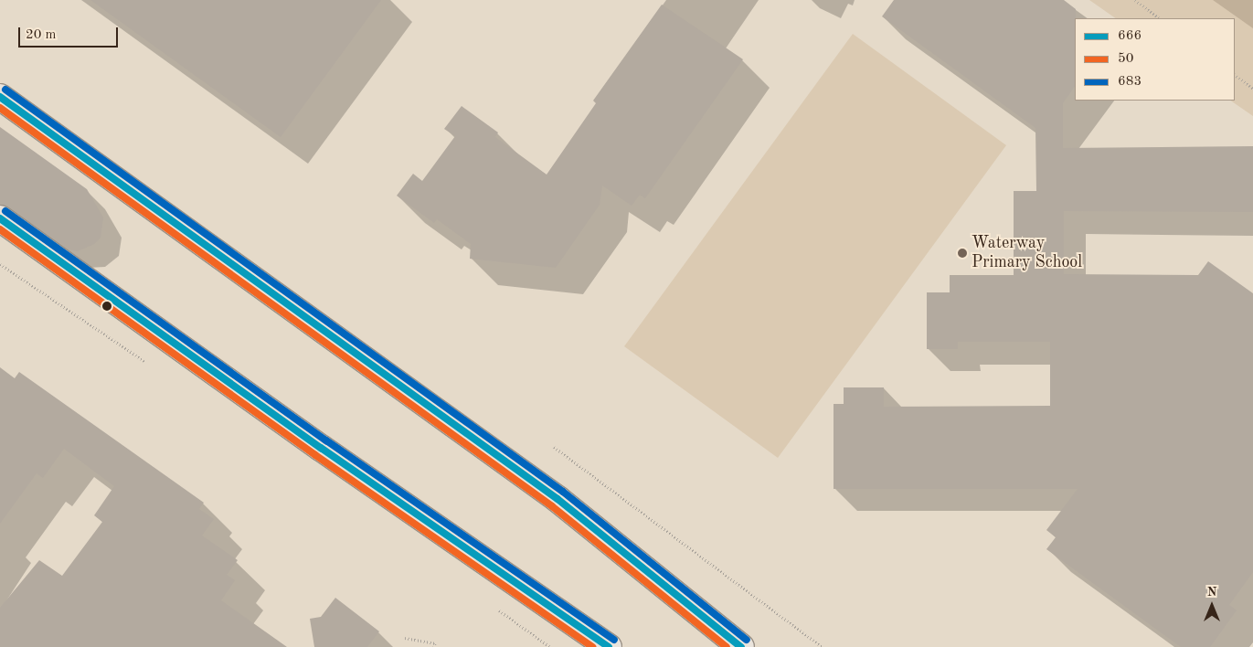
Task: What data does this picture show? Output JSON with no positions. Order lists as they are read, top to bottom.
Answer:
{
  "places": ["Waterway Primary School"],
  "lines": ["transit line 683", "transit line 666", "transit line 50"],
  "legend": ["666", "50", "683"],
  "scale_bar": "20 m",
  "north": "top"
}
